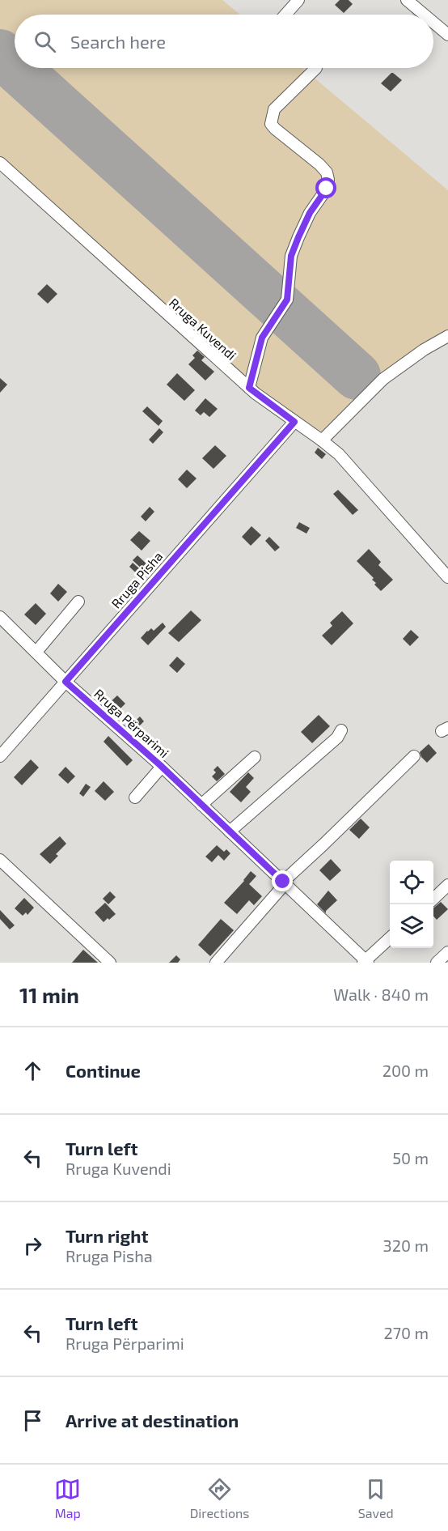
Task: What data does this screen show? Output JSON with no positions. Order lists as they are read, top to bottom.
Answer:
{
  "streets": {
    "street": ["Rruga Kuvendi", "Rruga Pisha", "Rruga Përparimi"]
  },
  "crossings": [
    ["Rruga Kuvendi", "Rruga Pisha"],
    ["Rruga Pisha", "Rruga Përparimi"]
  ],
  "page": {
    "search": "Search here",
    "heading": ["11 min", "Walk · 840 m"],
    "list": [
      ["Continue", "200 m"],
      ["Turn left", "Rruga Kuvendi", "50 m"],
      ["Turn right", "Rruga Pisha", "320 m"],
      ["Turn left", "Rruga Përparimi", "270 m"],
      "Arrive at destination"
    ],
    "nav": ["Map", "Directions", "Saved"]
  }
}
